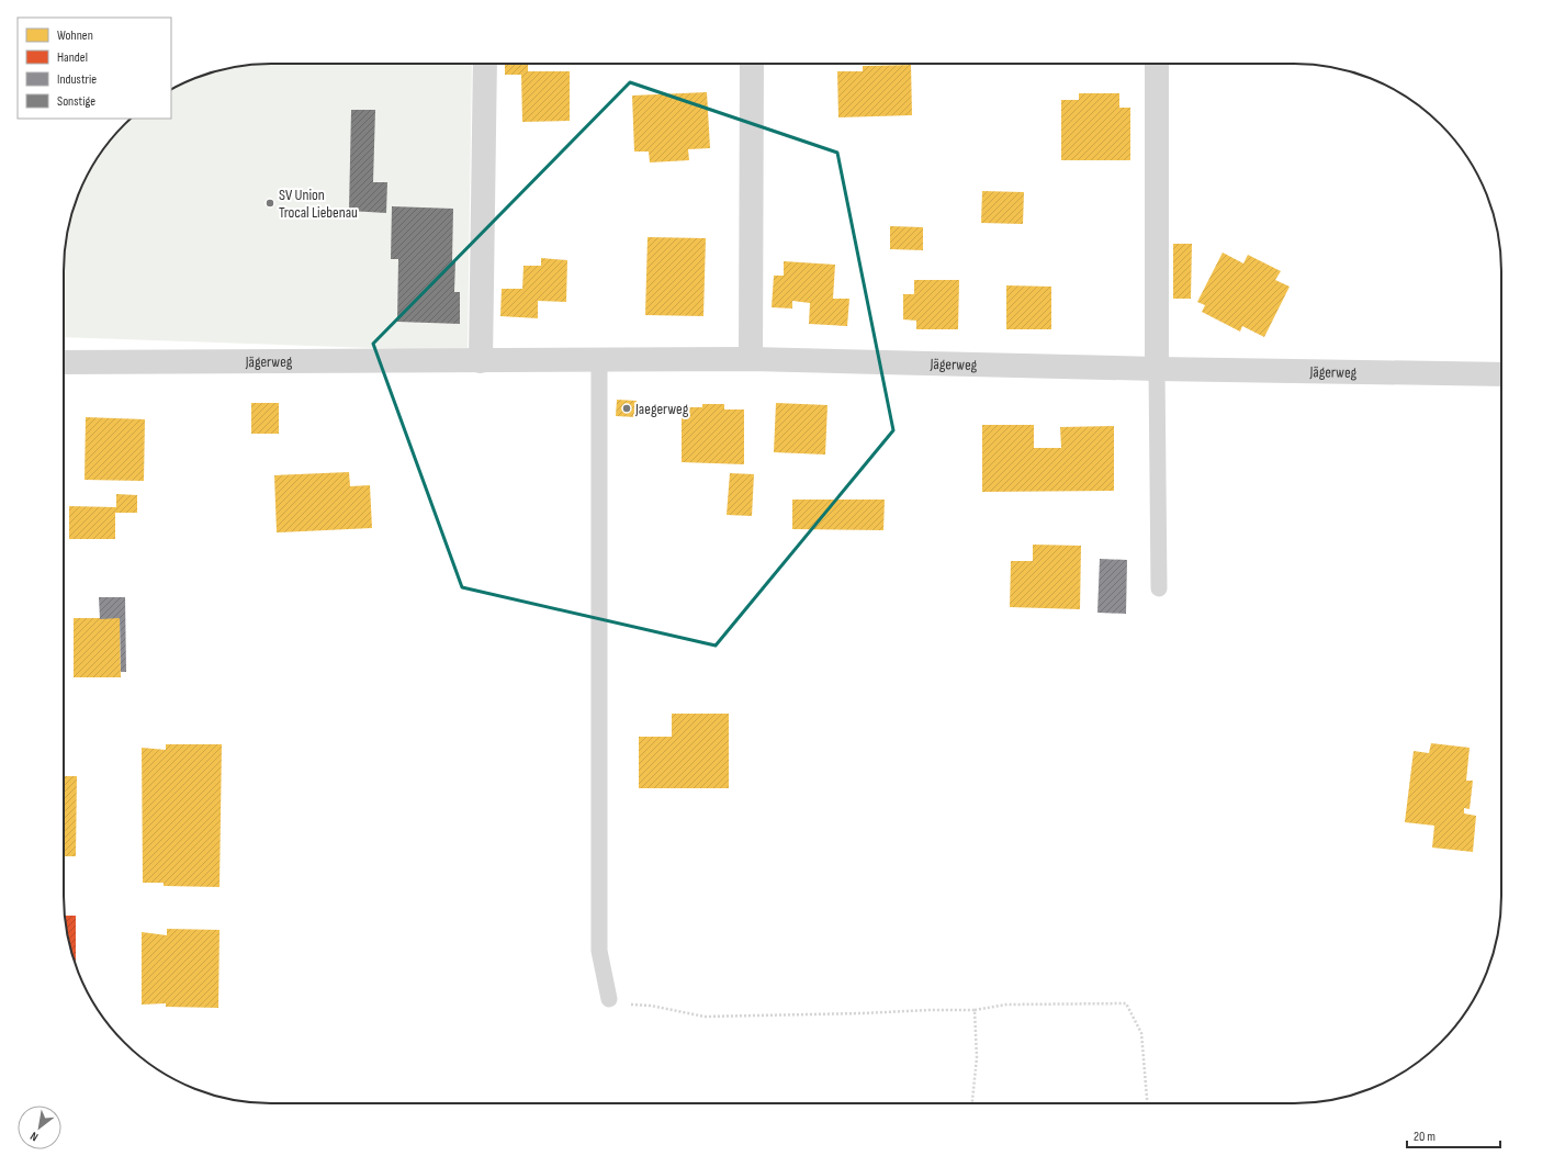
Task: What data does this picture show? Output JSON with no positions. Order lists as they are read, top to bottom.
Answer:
{
  "streets": {
    "street": ["Jägerweg"]
  },
  "places": ["SV Union Trocal Liebenau", "Jaegerweg"],
  "legend": [
    "Wohnen",
    "Handel",
    "Industrie",
    "Sonstige"
  ],
  "scale_bar": "20 m",
  "north": "bottom left"
}
